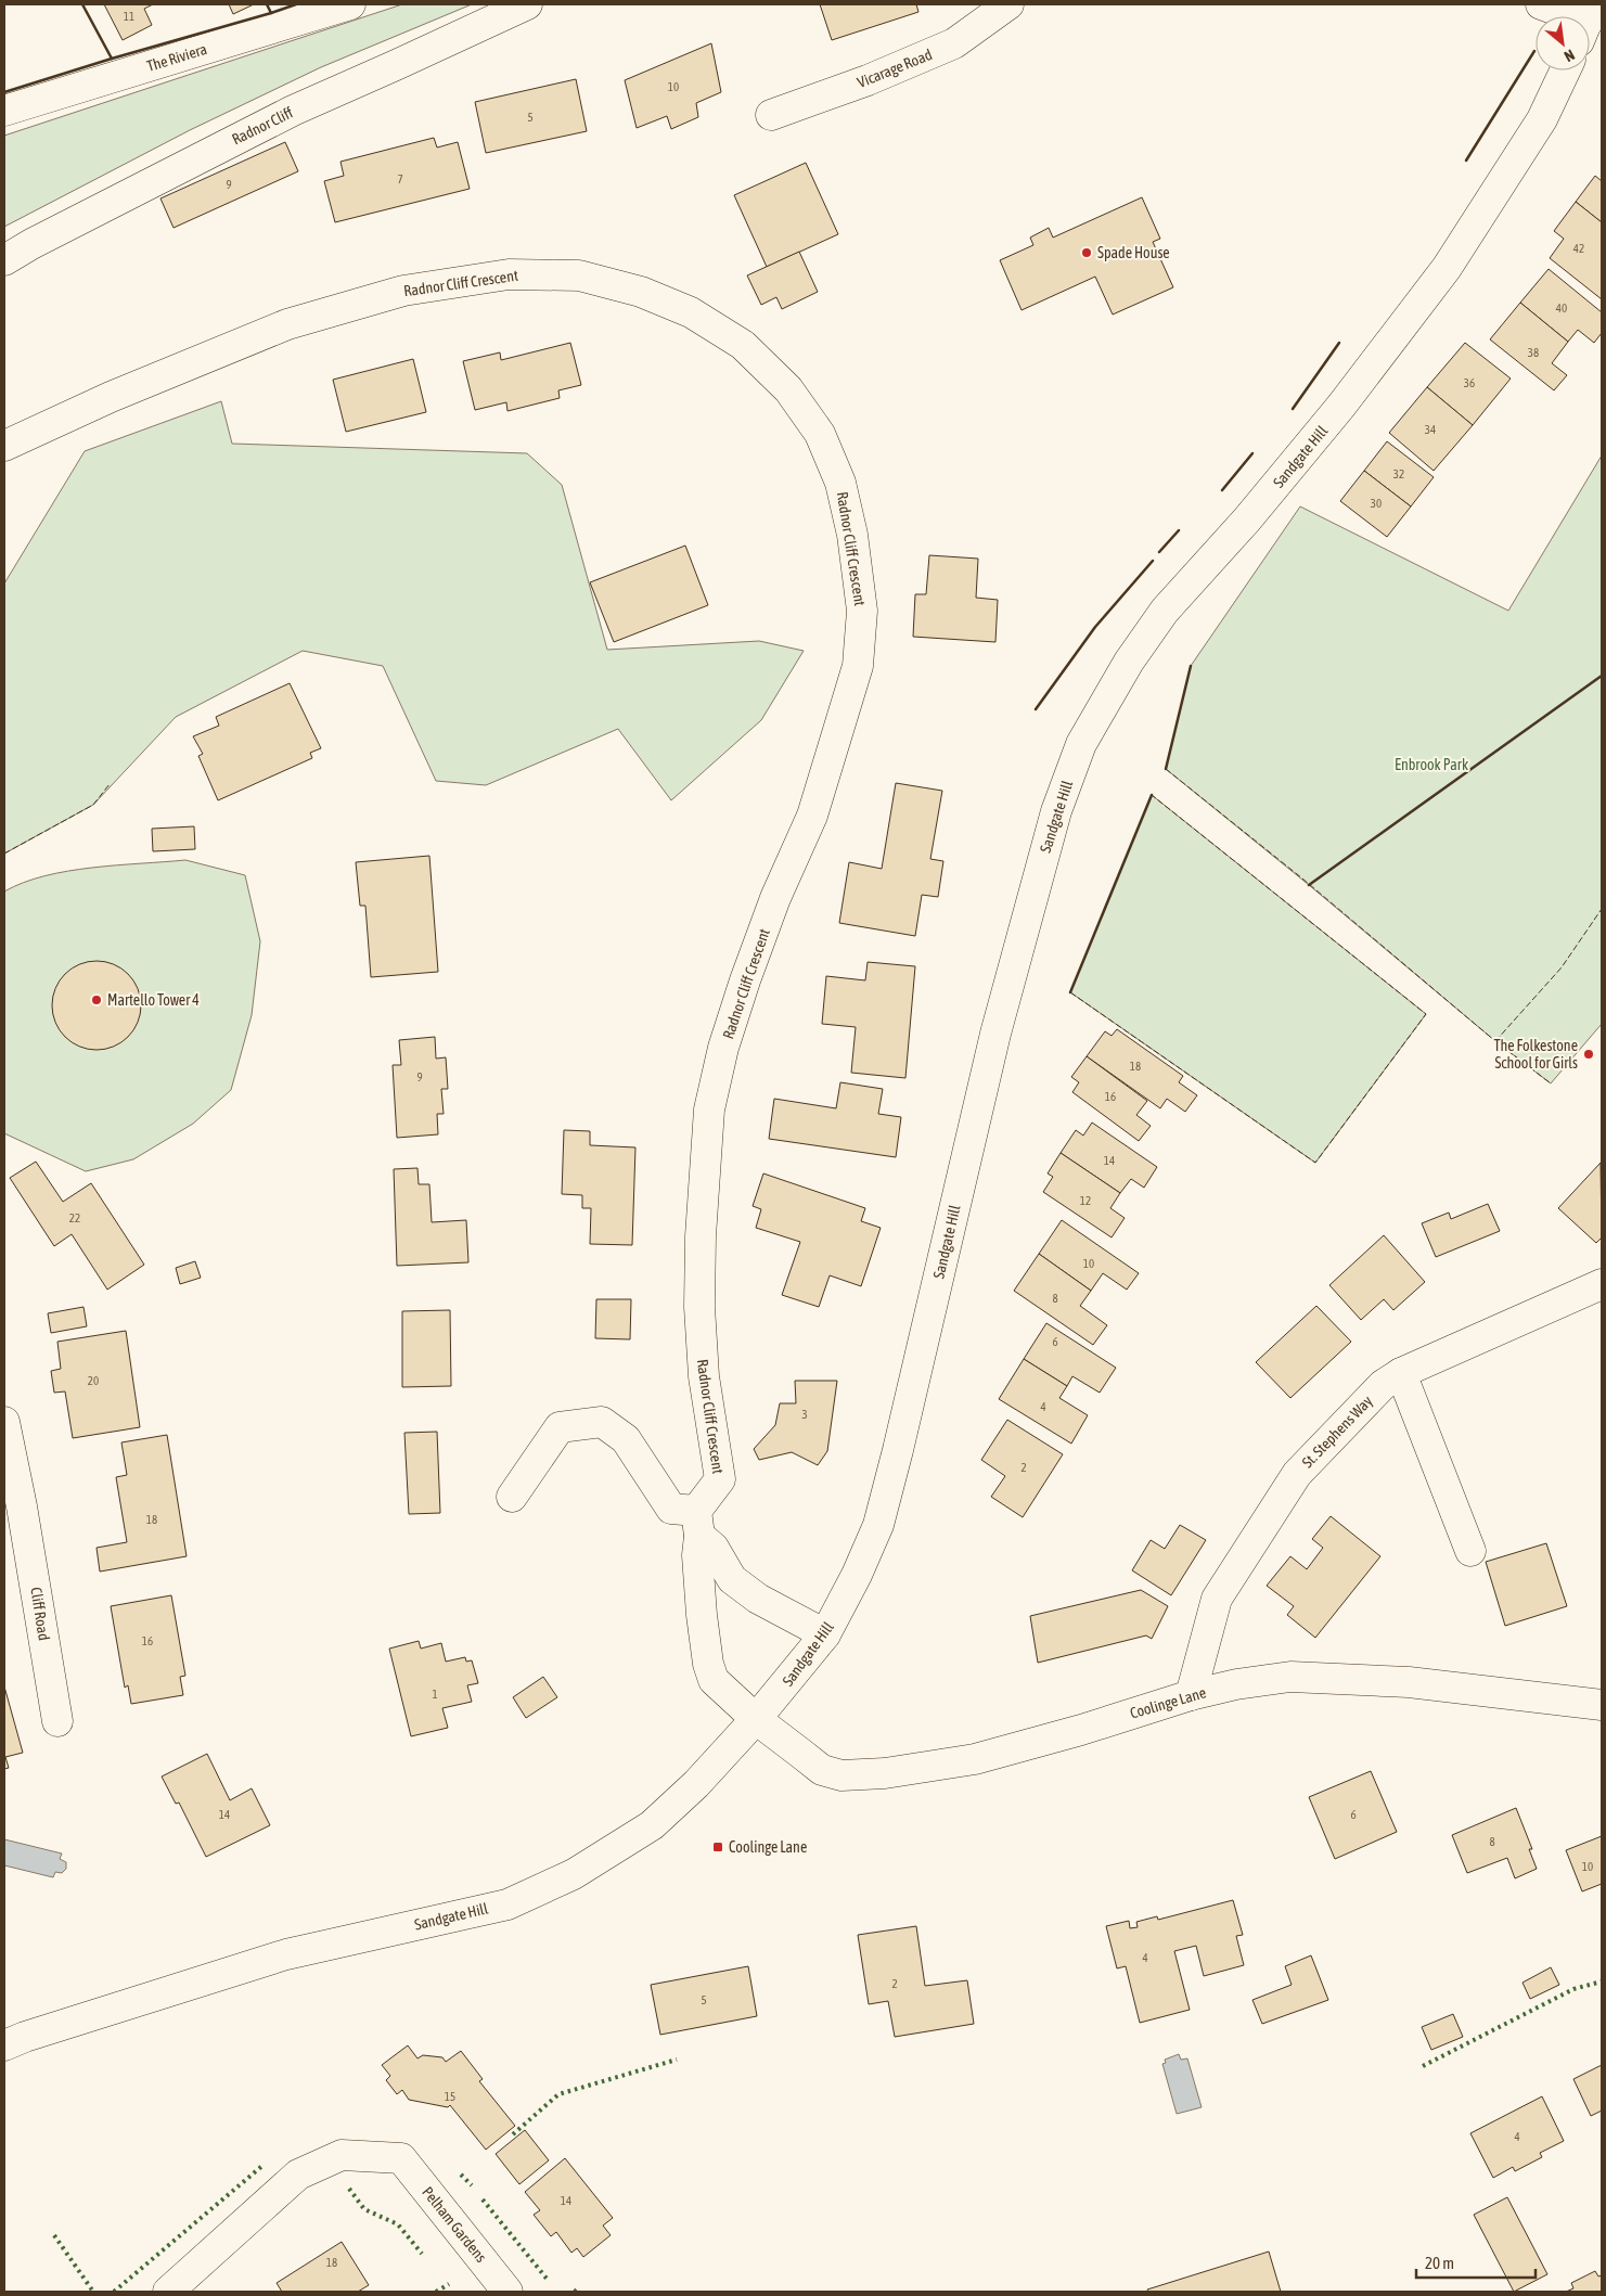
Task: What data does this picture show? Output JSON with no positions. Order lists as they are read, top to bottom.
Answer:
{
  "streets": {
    "main road": [
      "The Riviera",
      "Vicarage Road",
      "Radnor Cliff",
      "Radnor Cliff Crescent",
      "Sandgate Hill",
      "St. Stephens Way",
      "Cliff Road",
      "Coolinge Lane",
      "Pelham Gardens"
    ]
  },
  "crossings": [
    ["Sandgate Hill", "Coolinge Lane"],
    ["St. Stephens Way", "Coolinge Lane"]
  ],
  "parks": ["Enbrook Park"],
  "places": {
    "other": ["Spade House", "Martello Tower 4", "The Folkestone School for Girls"],
    "transit": ["Coolinge Lane"]
  },
  "house_numbers": [
    "11",
    "10",
    "5",
    "7",
    "9",
    "42",
    "40",
    "38",
    "36",
    "34",
    "32",
    "30",
    "18",
    "9",
    "16",
    "14",
    "12",
    "22",
    "10",
    "8",
    "6",
    "20",
    "4",
    "3",
    "2",
    "18",
    "16",
    "1",
    "14",
    "6",
    "8",
    "10",
    "4",
    "2",
    "5",
    "15",
    "4",
    "14",
    "18"
  ],
  "scale_bar": "20 m",
  "north": "bottom right"
}
